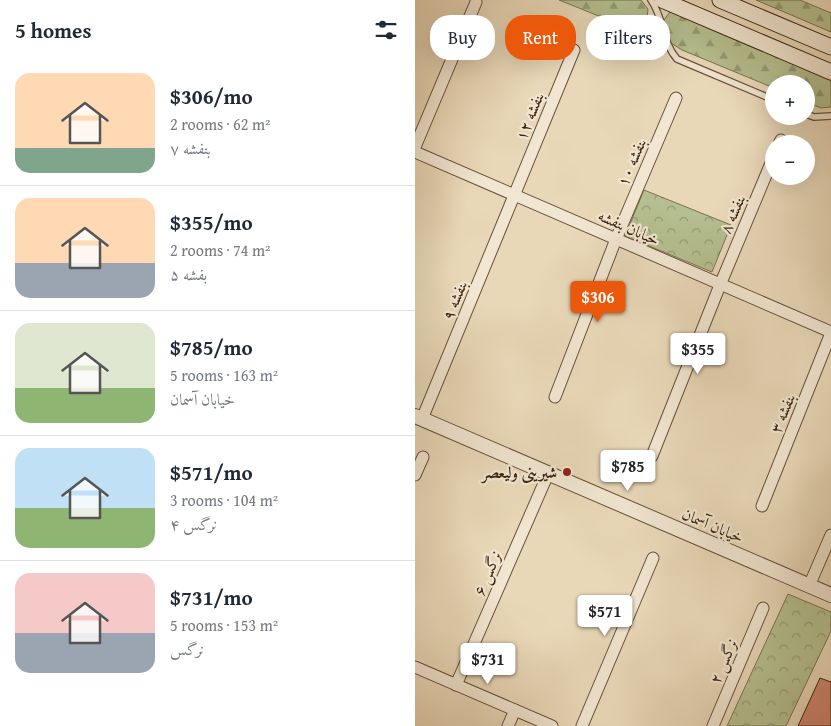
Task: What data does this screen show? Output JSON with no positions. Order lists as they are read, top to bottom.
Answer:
{
  "streets": {
    "street": [
      "بنفشه ۱۲",
      "بنفشه ۱۰",
      "بنفشه ۸",
      "خیابان بنفشه",
      "بنفشه ۹",
      "بنفشه ۳",
      "خیابان آسمان",
      "نرگس ۶",
      "نرگس ۲"
    ]
  },
  "crossings": [
    ["بنفشه ۱۲", "خیابان بنفشه"],
    ["بنفشه ۱۲", "بنفشه ۹"],
    ["بنفشه ۱۰", "خیابان بنفشه"],
    ["بنفشه ۸", "خیابان بنفشه"],
    ["خیابان بنفشه", "بنفشه ۹"],
    ["خیابان بنفشه", "بنفشه ۳"],
    ["بنفشه ۹", "خیابان آسمان"],
    ["خیابان آسمان", "نرگس ۶"]
  ],
  "places": ["شیرینی ولیعصر"],
  "page": {
    "heading": "5 homes",
    "chip": ["Buy", "Rent", "Filters"],
    "list": [
      {
        "name": "$306/mo",
        "note": "2 rooms · 62 m² · بنفشه ۷"
      },
      {
        "name": "$355/mo",
        "note": "2 rooms · 74 m² · بفشه ۵"
      },
      {
        "name": "$785/mo",
        "note": "5 rooms · 163 m² · خیابان آسمان"
      },
      {
        "name": "$571/mo",
        "note": "3 rooms · 104 m² · نرگس ۴"
      },
      {
        "name": "$731/mo",
        "note": "5 rooms · 153 m² · نرگس"
      }
    ],
    "map_buttons": ["+", "−"],
    "price": [
      "$306",
      "$355",
      "$785",
      "$571",
      "$731"
    ]
  }
}
